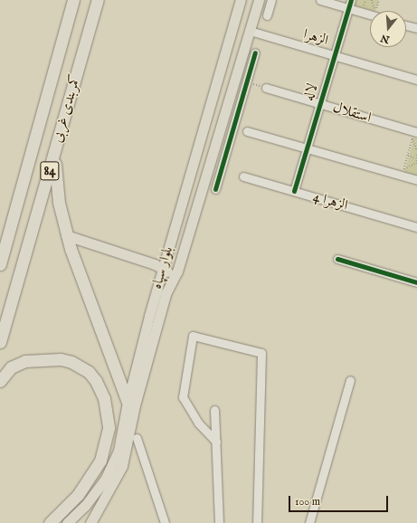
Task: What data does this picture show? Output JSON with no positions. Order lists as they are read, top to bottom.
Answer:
{
  "streets": {
    "highway": ["کمربندی غربی", "84"],
    "main road": ["بلوار سپاه"],
    "street": [
      "الزهرا",
      "لاله",
      "استقلال",
      "الزهرا 4"
    ]
  },
  "crossings": [
    ["الزهرا", "لاله"],
    ["الزهرا", "بلوار سپاه"],
    ["لاله", "استقلال"],
    ["لاله", "الزهرا 4"]
  ],
  "scale_bar": "100 m",
  "north": "bottom"
}
